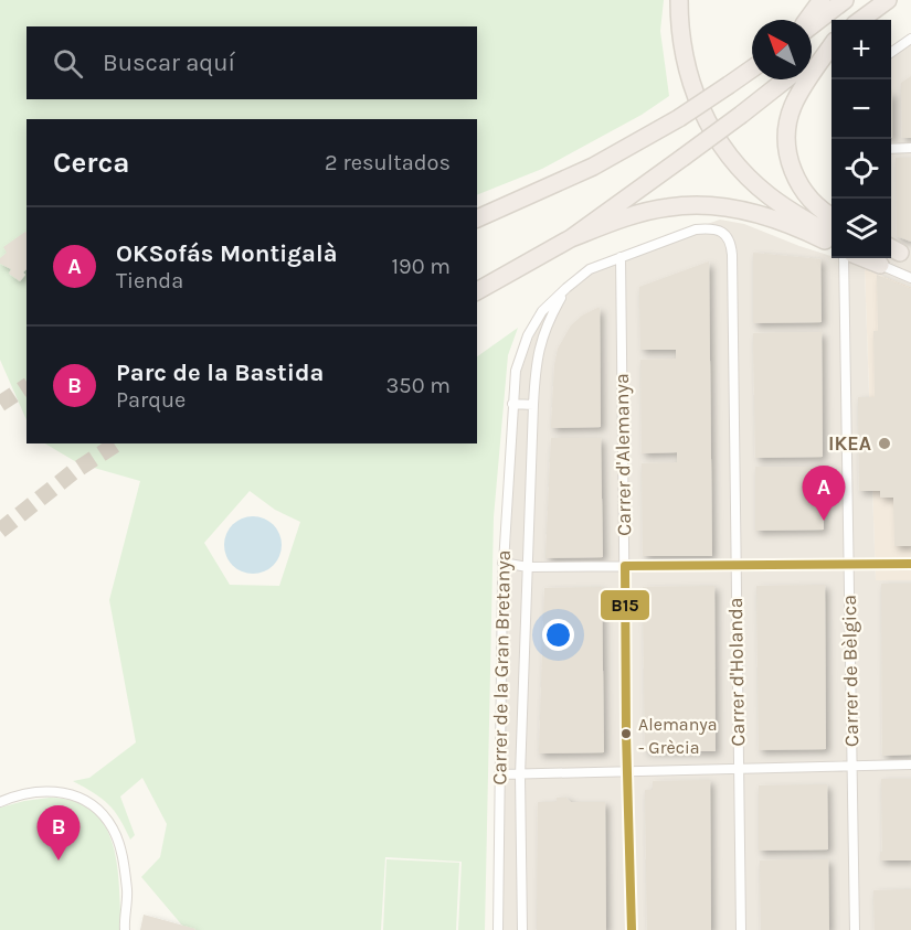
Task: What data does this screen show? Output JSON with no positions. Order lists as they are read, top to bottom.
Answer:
{
  "streets": {
    "street": [
      "Carrer d'Alemanya",
      "Carrer de la Gran Bretanya",
      "Carrer de Bèlgica",
      "Carrer d'Holanda"
    ]
  },
  "crossings": [
    ["Carrer d'Alemanya", "Carrer de la Gran Bretanya"],
    ["Carrer de la Gran Bretanya", "Carrer d'Holanda"]
  ],
  "places": ["IKEA", "Alemanya - Grècia"],
  "lines": ["transit line B15"],
  "north": "top left",
  "page": {
    "map_buttons": ["+", "−"],
    "search": "Buscar aquí",
    "heading": ["Cerca", "2 resultados"],
    "list": [
      {
        "mark": "A",
        "name": "OKSofás Montigalà",
        "note": "Tienda",
        "value": "190 m"
      },
      {
        "mark": "B",
        "name": "Parc de la Bastida",
        "note": "Parque",
        "value": "350 m"
      }
    ],
    "pins": ["A", "B"]
  }
}
